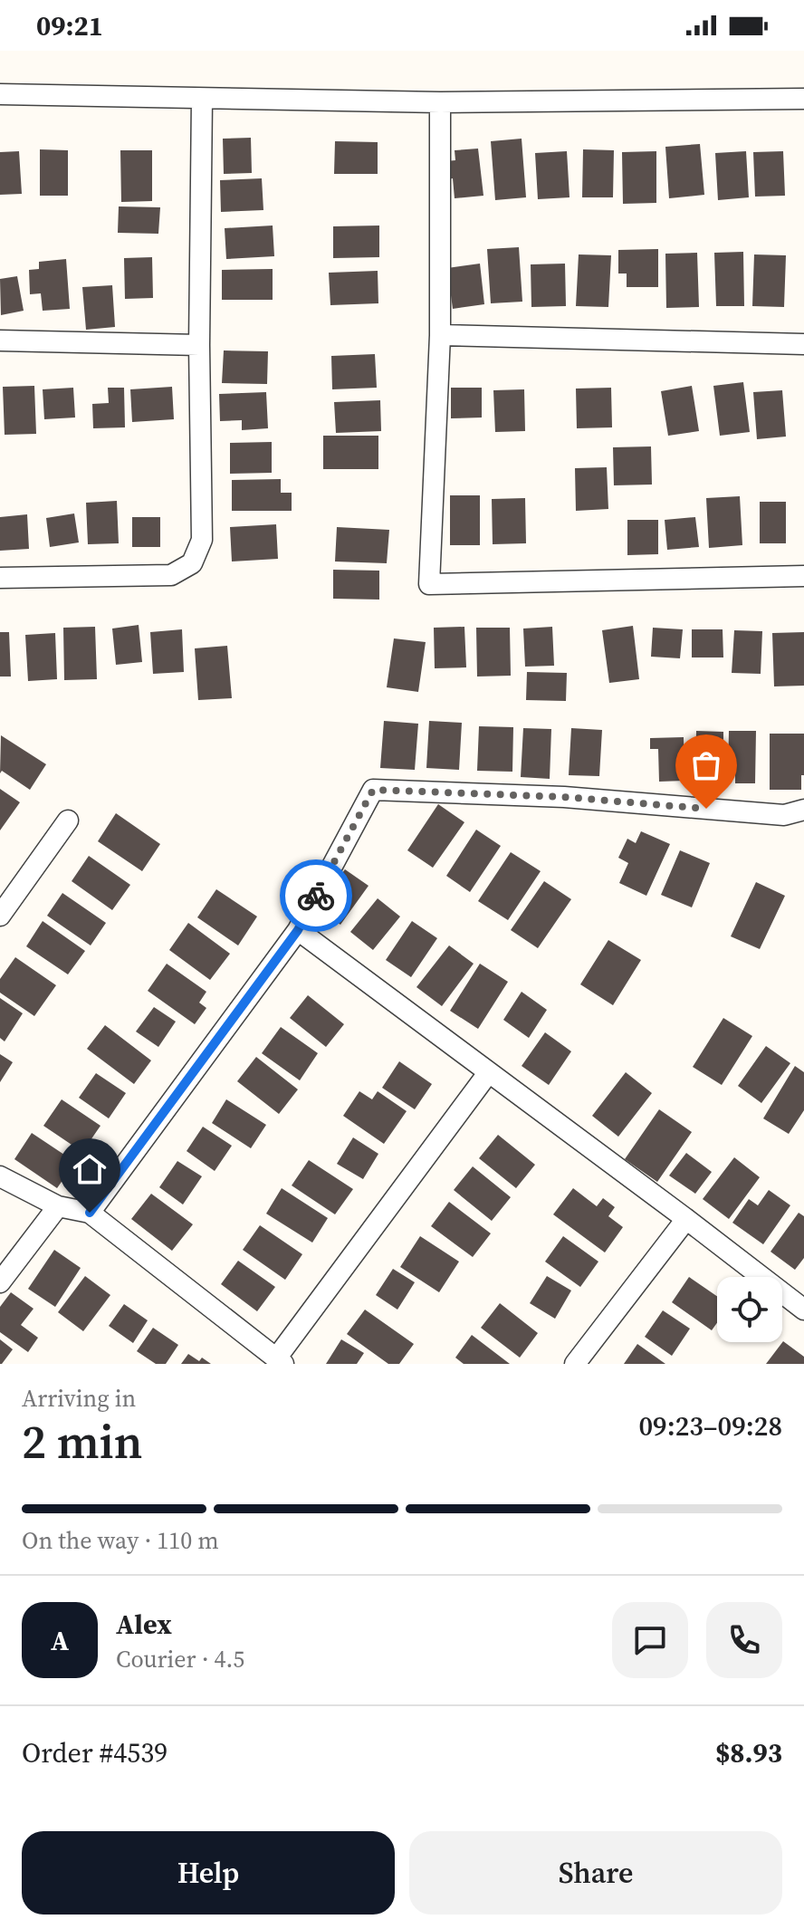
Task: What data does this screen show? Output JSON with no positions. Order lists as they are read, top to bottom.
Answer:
{
  "page": {
    "status": "09:21",
    "heading": ["2 min", "Arriving in", "09:23–09:28"],
    "panel": [
      "Alex",
      "Courier · 4.5",
      "Order #4539",
      "$8.93"
    ],
    "bar": "On the way · 110 m",
    "round": "A",
    "buttons": ["Help", "Share"]
  }
}
